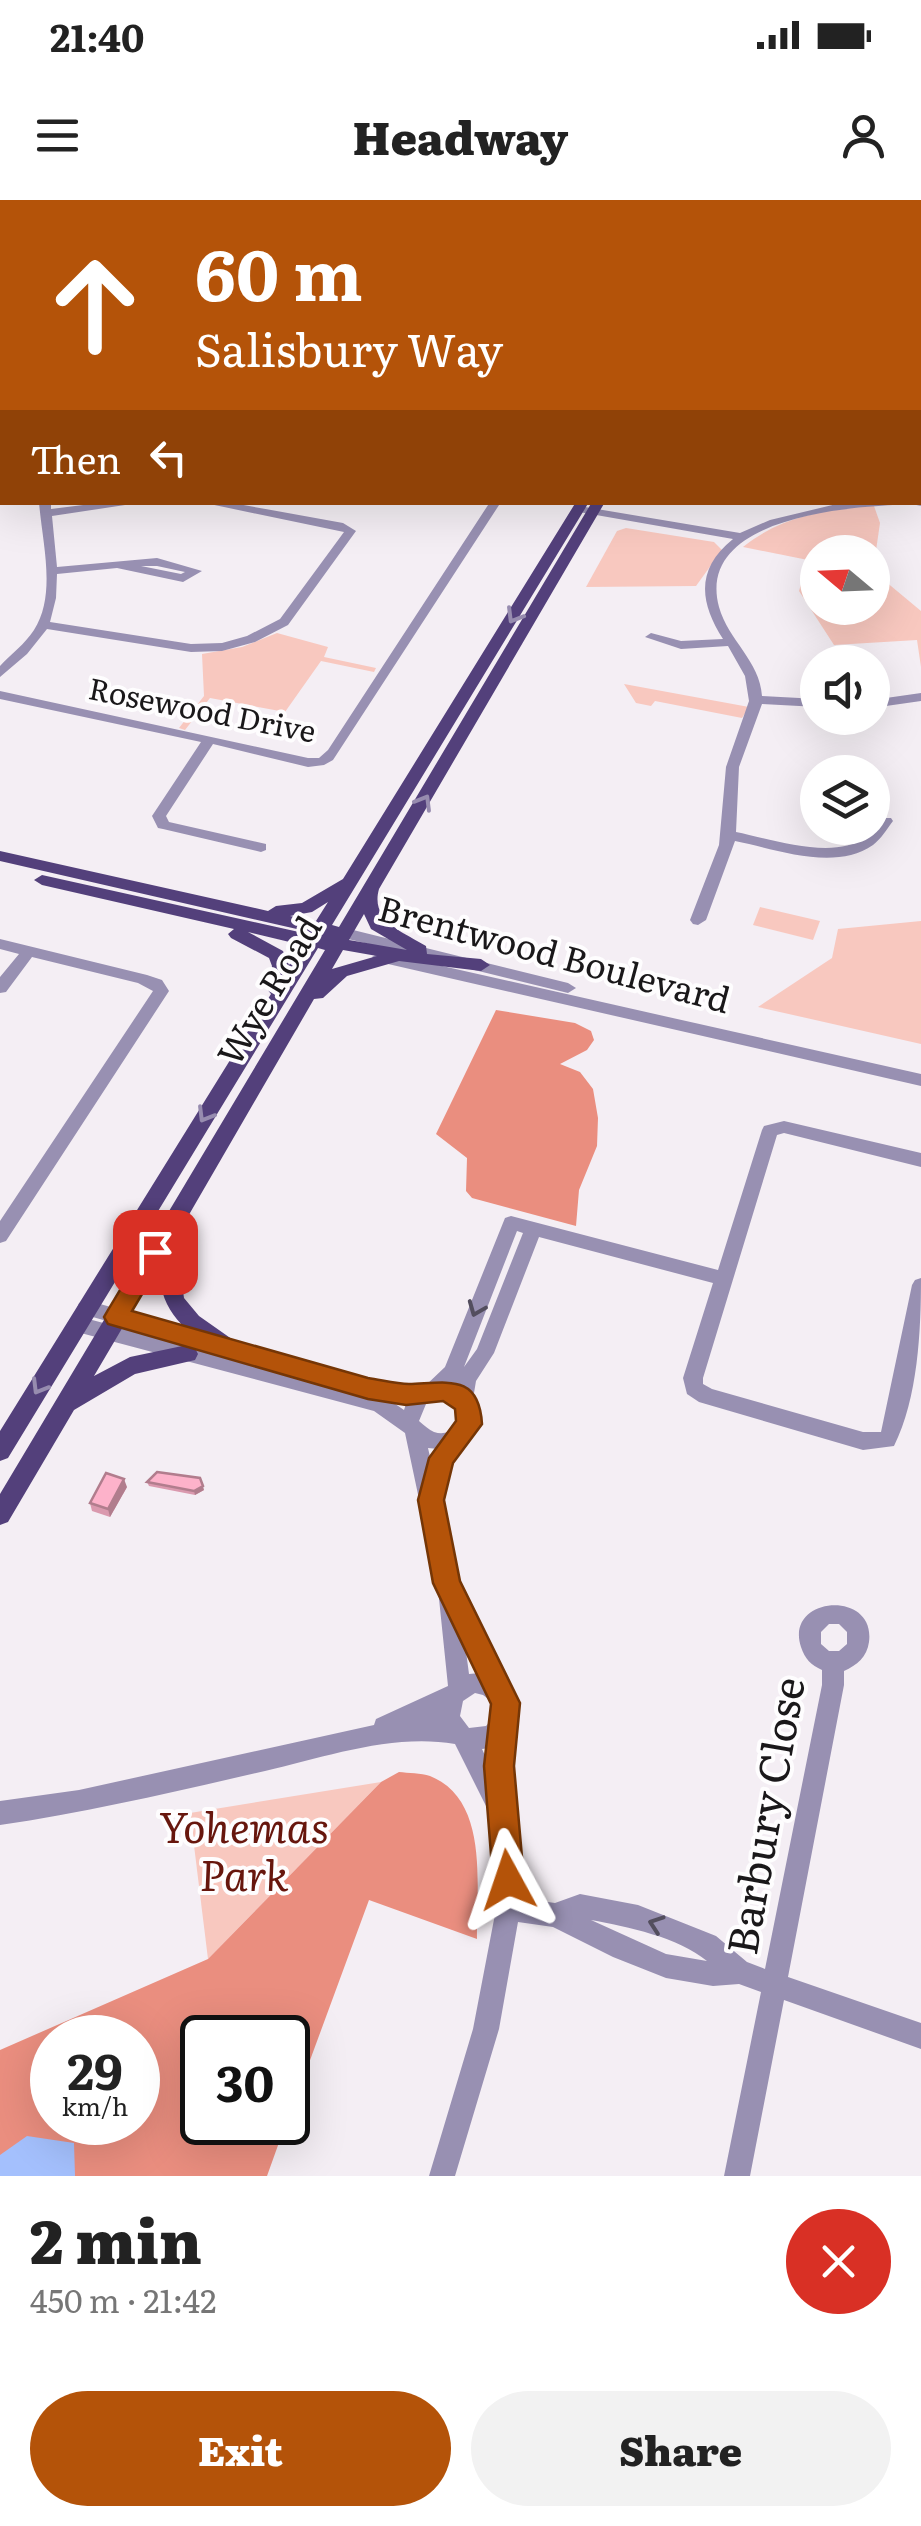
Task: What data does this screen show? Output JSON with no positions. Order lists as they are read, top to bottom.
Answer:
{
  "streets": {
    "main road": ["Brentwood Boulevard", "Wye Road"],
    "street": ["Rosewood Drive", "Barbury Close"]
  },
  "crossings": [
    ["Brentwood Boulevard", "Wye Road"]
  ],
  "parks": ["Yohemas Park"],
  "north": "left",
  "page": {
    "status": "21:40",
    "header": "Headway",
    "turn": ["60 m", "Salisbury Way"],
    "then": "Then",
    "speed": "29 km/h",
    "limit": "30",
    "heading": ["2 min", "450 m · 21:42"],
    "buttons": ["Exit", "Share"]
  }
}
